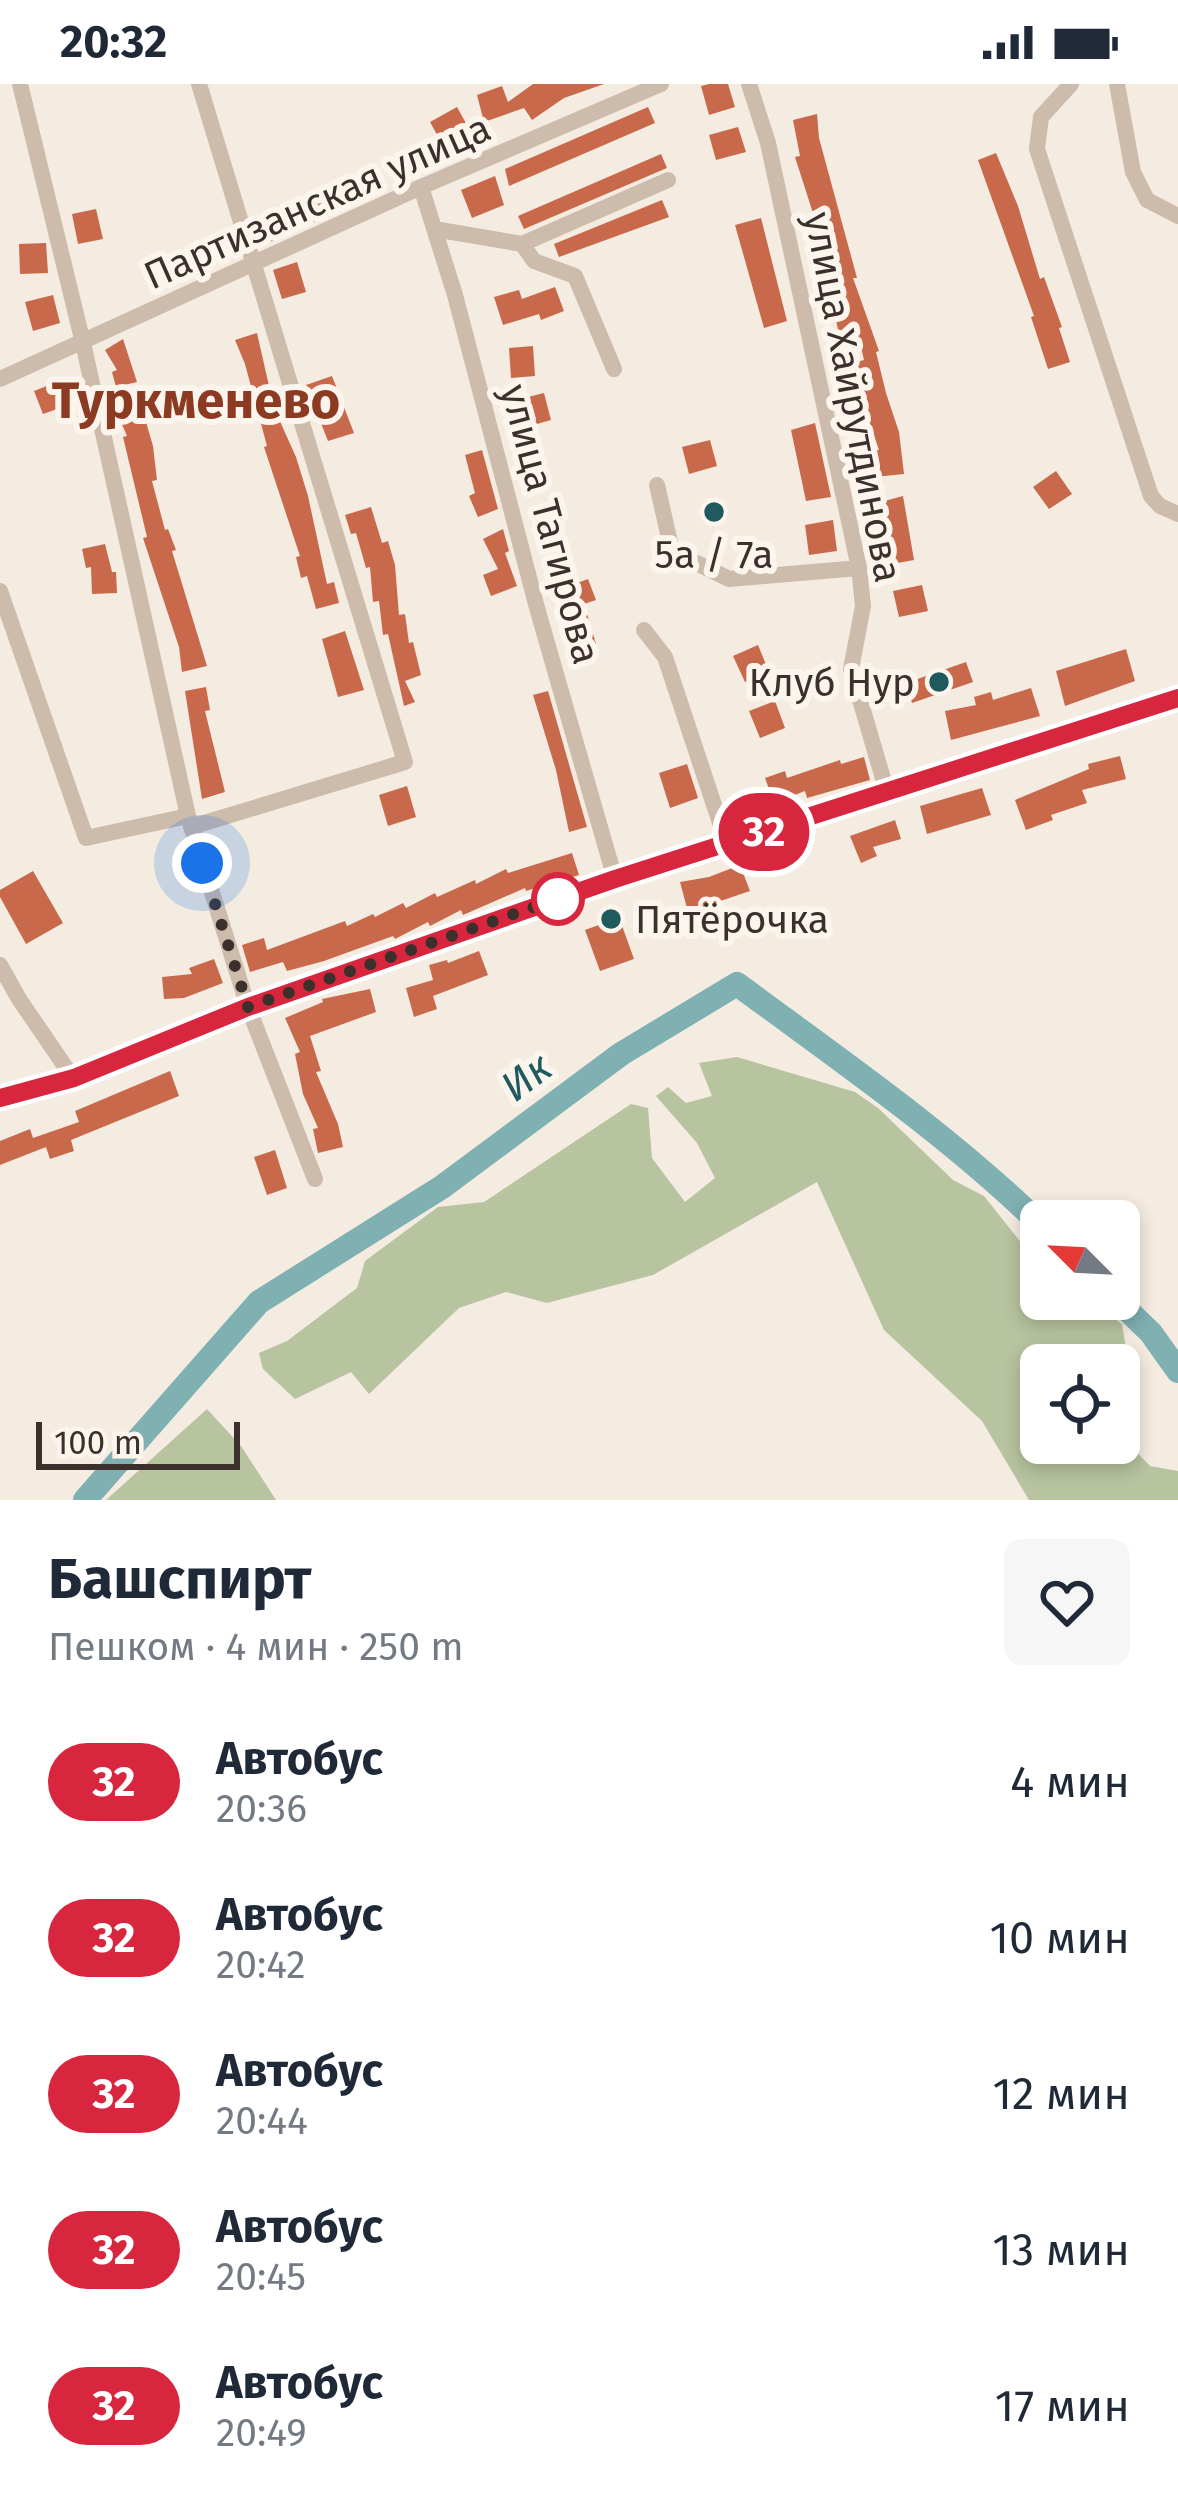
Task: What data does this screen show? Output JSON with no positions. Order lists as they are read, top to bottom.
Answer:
{
  "streets": {
    "street": ["Партизанская улица", "улица Хайрутдинова", "улица Тагирова"]
  },
  "crossings": [
    ["Партизанская улица", "улица Тагирова"]
  ],
  "districts": ["Туркменево"],
  "water": ["Ик"],
  "places": ["5а / 7а", "Клуб Нур", "Пятёрочка"],
  "lines": ["bus line 32"],
  "scale_bar": "100 m",
  "north": "top left",
  "page": {
    "status": "20:32",
    "on_map": "32",
    "scale": "100 m",
    "heading": ["Башспирт", "Пешком · 4 мин · 250 m"],
    "list": [
      {
        "mark": "32",
        "name": "Автобус",
        "note": "20:36",
        "value": "4 мин"
      },
      {
        "mark": "32",
        "name": "Автобус",
        "note": "20:42",
        "value": "10 мин"
      },
      {
        "mark": "32",
        "name": "Автобус",
        "note": "20:44",
        "value": "12 мин"
      },
      {
        "mark": "32",
        "name": "Автобус",
        "note": "20:45",
        "value": "13 мин"
      },
      {
        "mark": "32",
        "name": "Автобус",
        "note": "20:49",
        "value": "17 мин"
      }
    ]
  }
}
